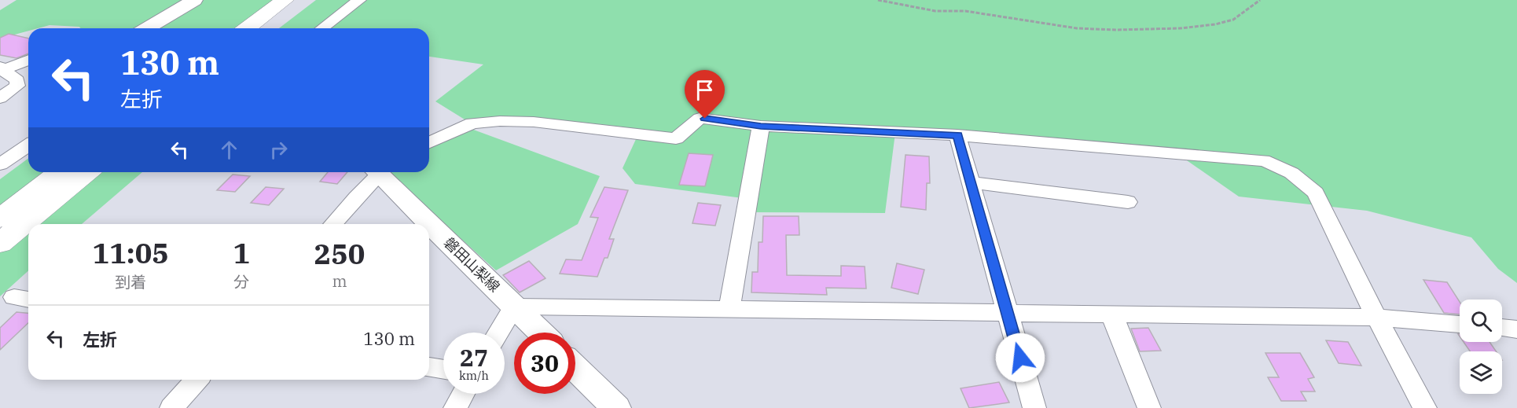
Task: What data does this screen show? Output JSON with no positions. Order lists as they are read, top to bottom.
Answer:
{
  "streets": {
    "main road": ["磐田山梨線"]
  },
  "page": {
    "turn": ["130 m", "左折"],
    "eta": [
      "11:05",
      "到着",
      "1",
      "分",
      "250",
      "m"
    ],
    "list": [
      {
        "name": "左折",
        "value": "130 m"
      }
    ],
    "speed": "27 km/h",
    "limit": "30"
  }
}
